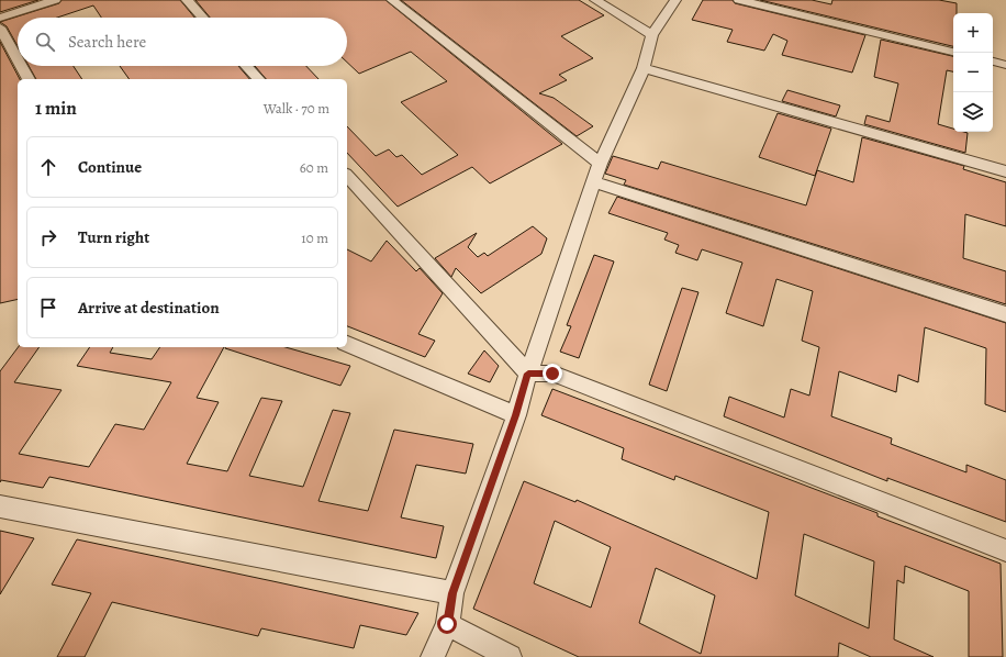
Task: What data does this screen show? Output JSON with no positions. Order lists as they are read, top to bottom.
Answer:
{
  "page": {
    "map_buttons": ["+", "−"],
    "search": "Search here",
    "heading": ["1 min", "Walk · 70 m"],
    "list": [
      ["Continue", "60 m"],
      ["Turn right", "10 m"],
      "Arrive at destination"
    ]
  }
}
